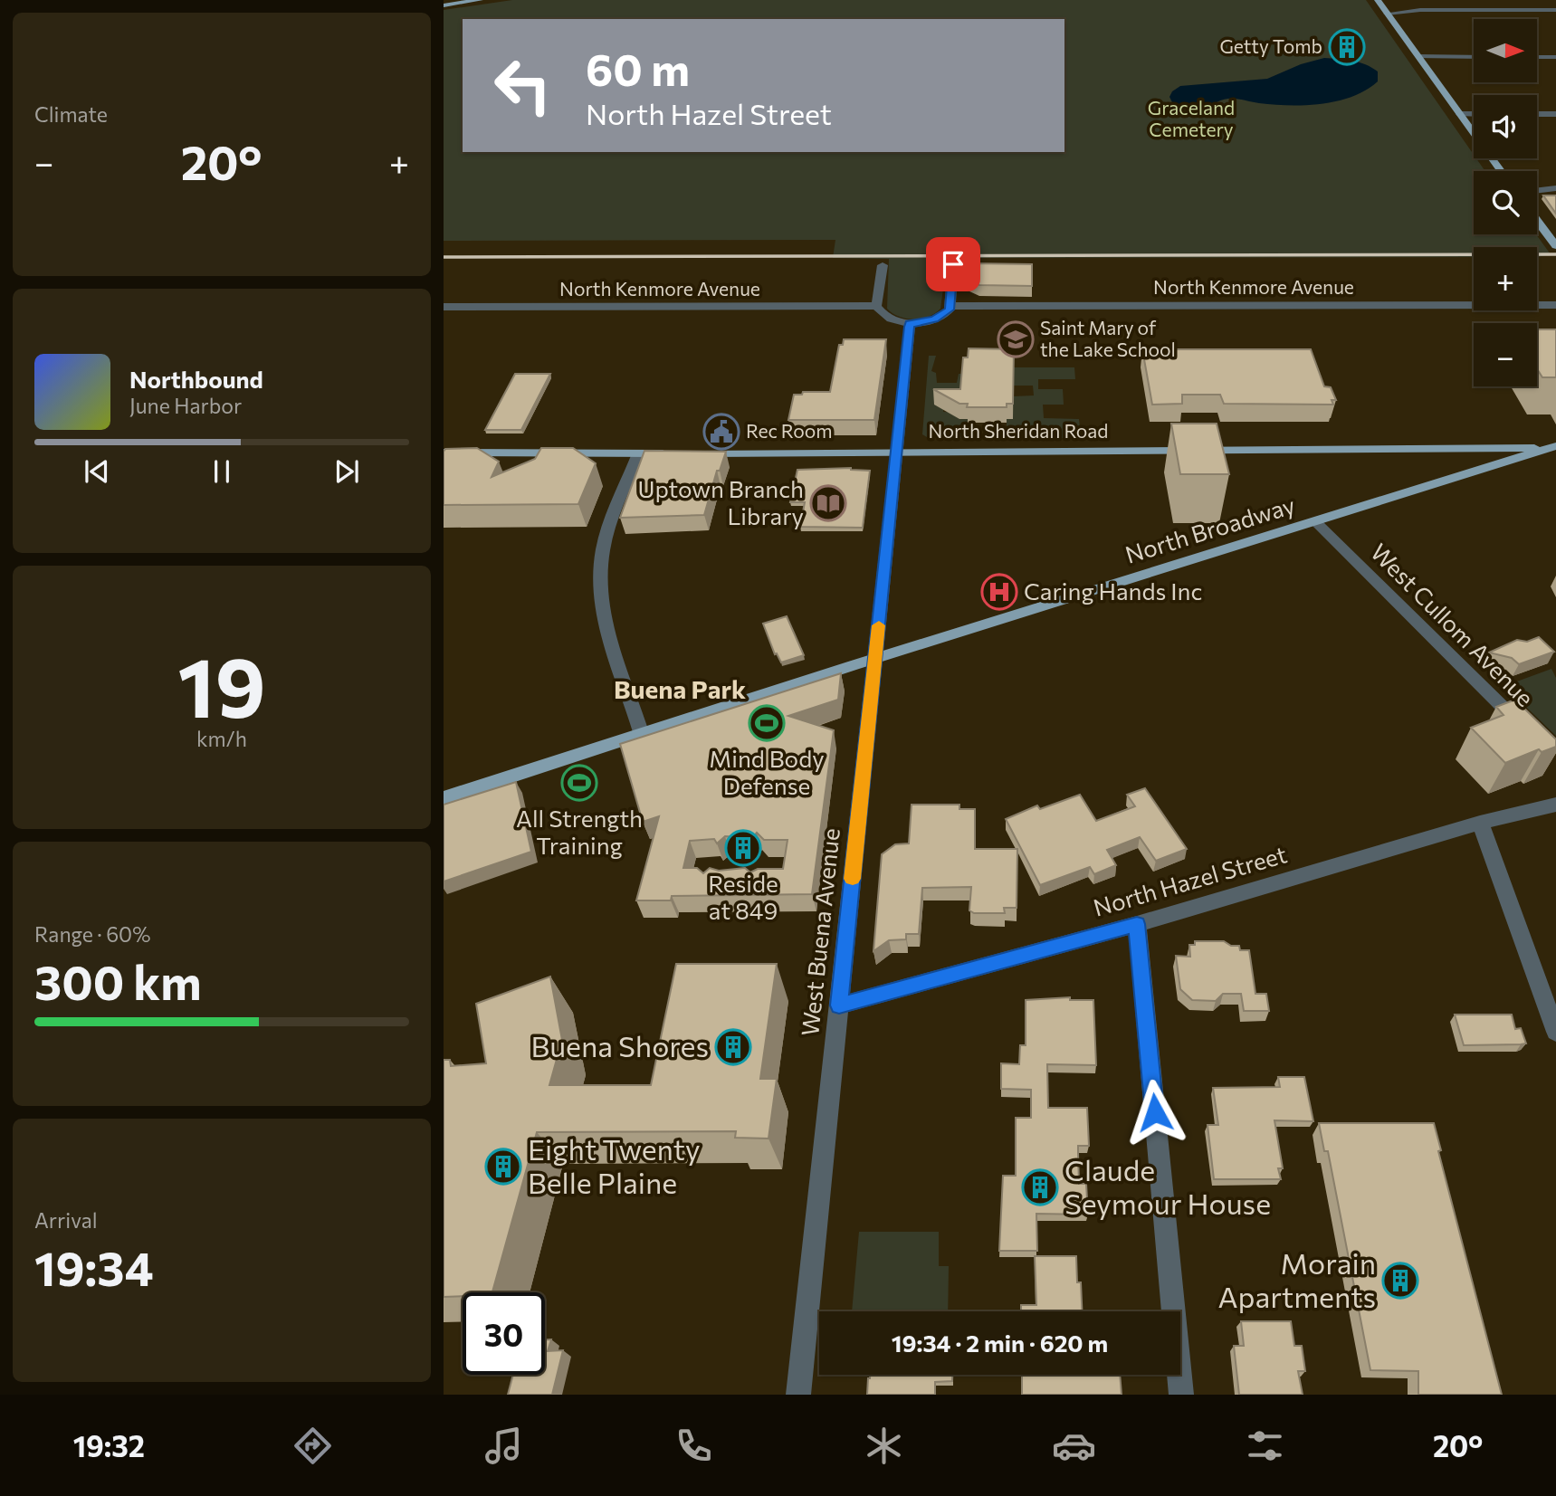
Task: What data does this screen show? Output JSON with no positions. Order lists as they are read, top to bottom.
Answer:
{
  "streets": {
    "main road": ["North Sheridan Road", "North Broadway"],
    "street": [
      "North Kenmore Avenue",
      "West Cullom Avenue",
      "North Hazel Street",
      "West Buena Avenue"
    ]
  },
  "crossings": [
    ["North Sheridan Road", "North Broadway"],
    ["North Sheridan Road", "West Buena Avenue"],
    ["North Broadway", "West Cullom Avenue"],
    ["North Broadway", "West Buena Avenue"],
    ["North Hazel Street", "West Buena Avenue"]
  ],
  "districts": ["Buena Park"],
  "parks": ["Graceland Cemetery"],
  "places": {
    "building": [
      "Getty Tomb",
      "Reside at 849",
      "Buena Shores",
      "Eight Twenty Belle Plaine",
      "Claude Seymour House",
      "Morain Apartments"
    ],
    "school or university": ["Saint Mary of the Lake School"],
    "public building": ["Rec Room"],
    "library": ["Uptown Branch Library"],
    "hospital": ["Caring Hands Inc"],
    "sports": ["Mind Body Defense", "All Strength Training"]
  },
  "north": "right",
  "page": {
    "tile": [
      "Climate",
      ["19", "km/h"],
      ["Range · 60%", "300 km"],
      ["Arrival", "19:34"]
    ],
    "map_buttons": ["+", "−"],
    "turn": ["60 m", "North Hazel Street"],
    "heat": ["−", "20°", "+"],
    "song": ["Northbound", "June Harbor"],
    "limit": "30",
    "trip": "19:34 · 2 min · 620 m",
    "tabs": ["19:32", "20°"]
  }
}
